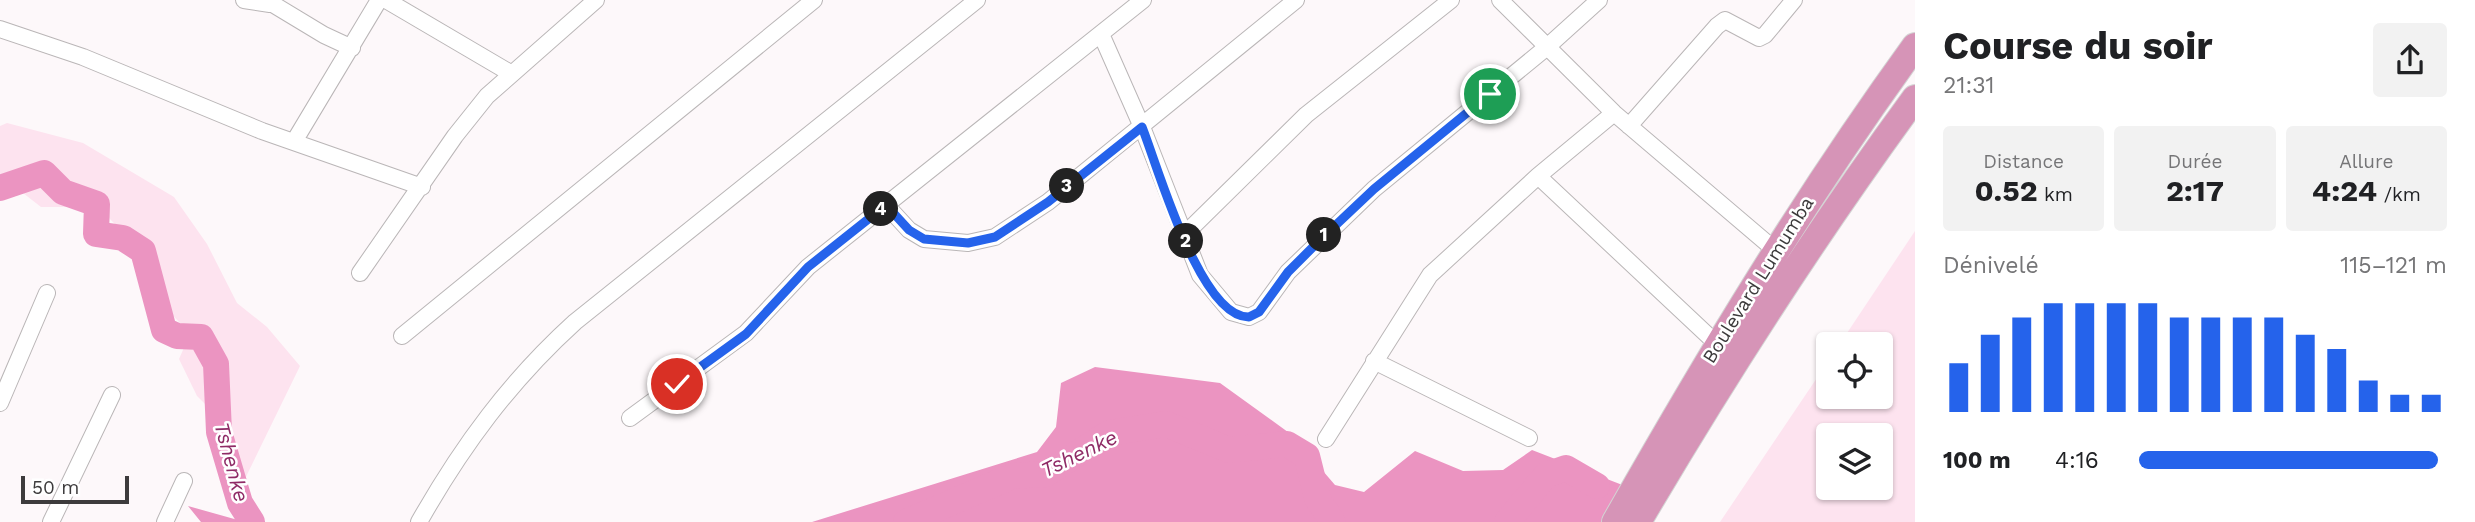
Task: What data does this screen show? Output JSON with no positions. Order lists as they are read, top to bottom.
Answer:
{
  "streets": {
    "highway": ["Boulevard Lumumba"]
  },
  "water": ["Tshenke"],
  "scale_bar": "50 m",
  "page": {
    "heading": ["Course du soir", "21:31"],
    "stats": [
      ["Distance", "0.52 km"],
      ["Durée", "2:17"],
      ["Allure", "4:24 /km"]
    ],
    "pins": [
      "3",
      "4",
      "1",
      "2"
    ],
    "chart": ["Dénivelé", "115–121 m"],
    "list": [
      {
        "name": "100 m",
        "note": "4:16"
      }
    ],
    "scale": "50 m"
  }
}
